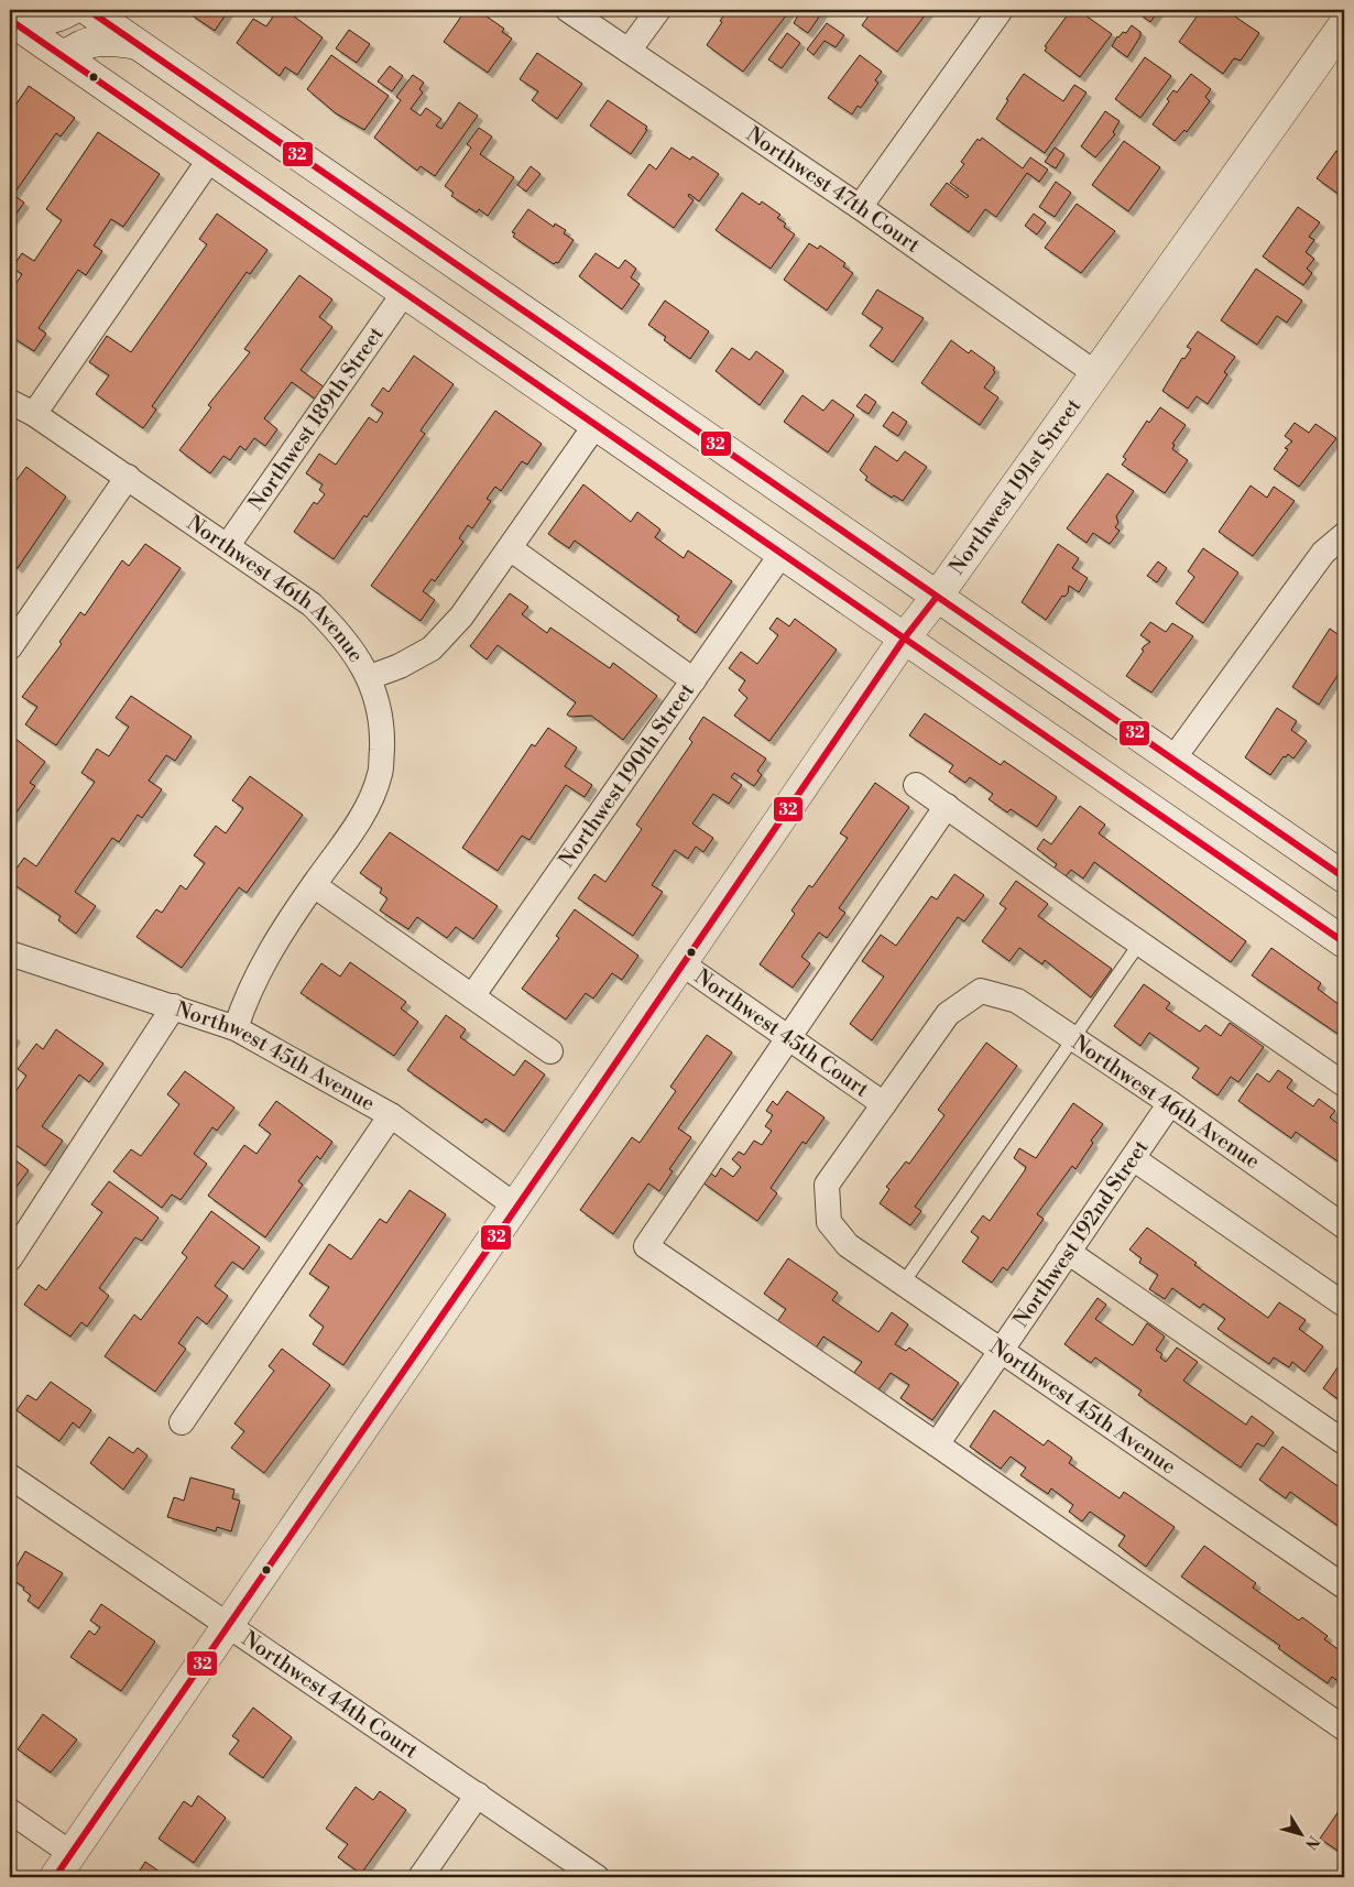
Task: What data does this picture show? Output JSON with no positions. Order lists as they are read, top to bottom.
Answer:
{
  "streets": {
    "main road": ["Northwest 191st Street"],
    "street": [
      "Northwest 47th Court",
      "Northwest 189th Street",
      "Northwest 46th Avenue",
      "Northwest 190th Street",
      "Northwest 45th Court",
      "Northwest 45th Avenue",
      "Northwest 192nd Street",
      "Northwest 44th Court"
    ]
  },
  "crossings": [
    ["Northwest 47th Court", "Northwest 191st Street"],
    ["Northwest 189th Street", "Northwest 46th Avenue"],
    ["Northwest 191st Street", "Northwest 45th Court"],
    ["Northwest 191st Street", "Northwest 45th Avenue"],
    ["Northwest 191st Street", "Northwest 44th Court"],
    ["Northwest 46th Avenue", "Northwest 45th Court"],
    ["Northwest 46th Avenue", "Northwest 45th Avenue"],
    ["Northwest 46th Avenue", "Northwest 192nd Street"],
    ["Northwest 45th Court", "Northwest 45th Avenue"],
    ["Northwest 45th Avenue", "Northwest 192nd Street"]
  ],
  "lines": ["transit line 32"],
  "north": "bottom right"
}
